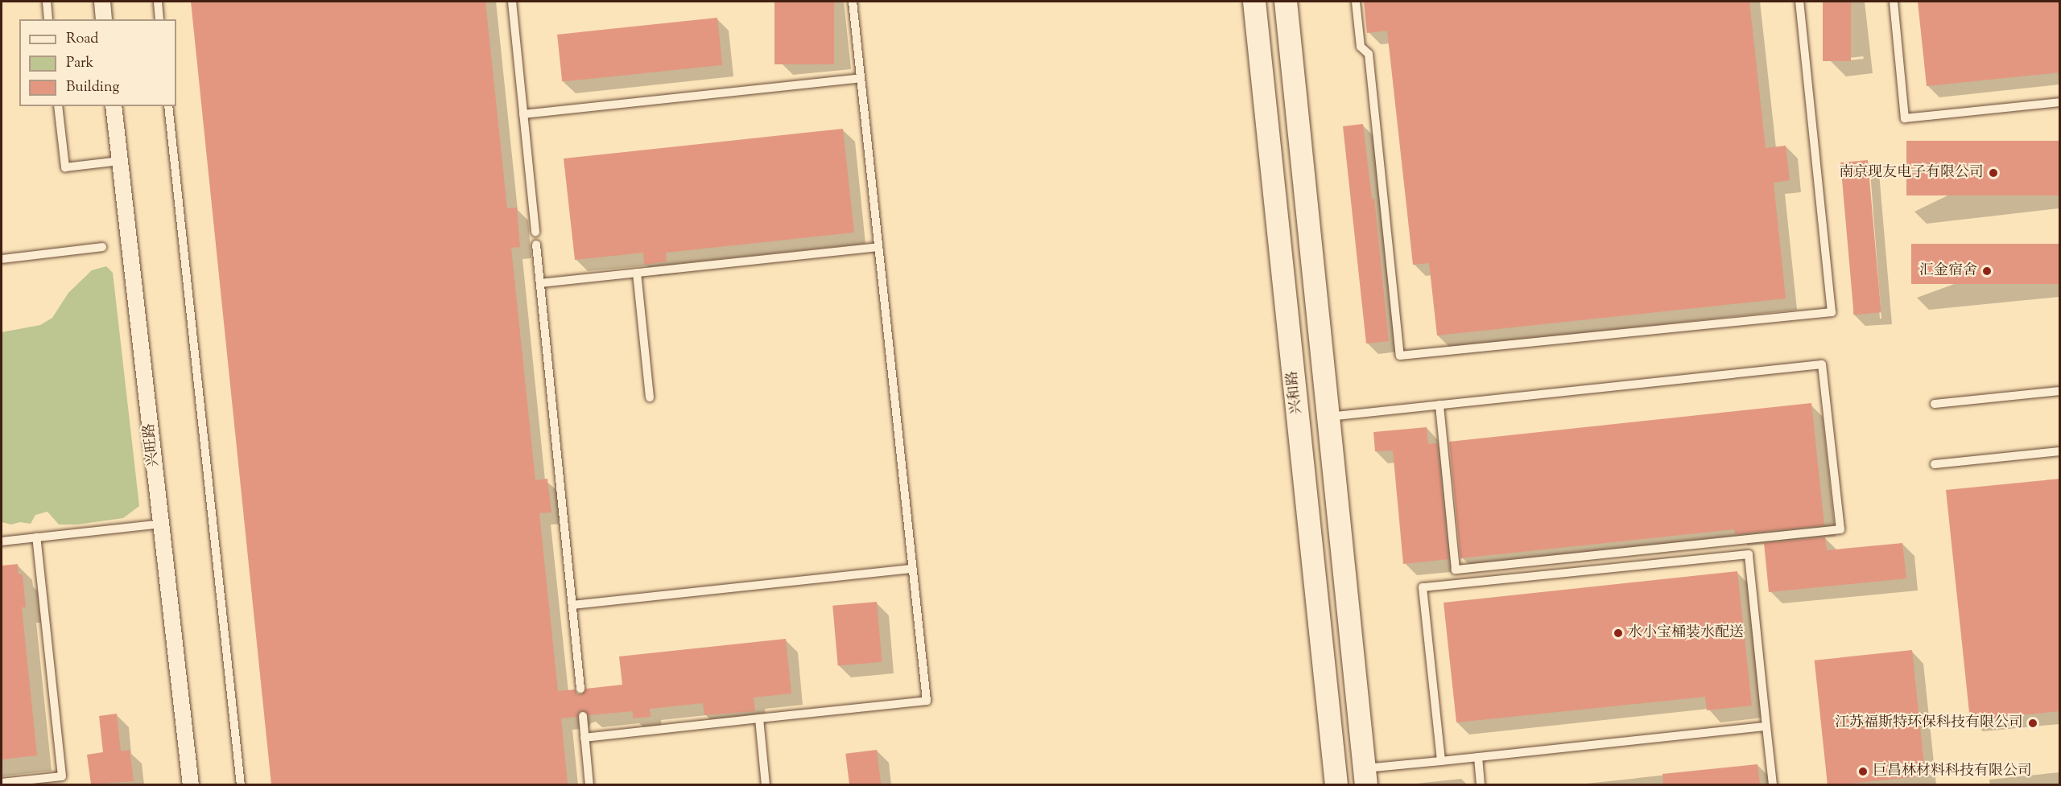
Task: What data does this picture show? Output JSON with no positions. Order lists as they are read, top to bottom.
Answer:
{
  "streets": {
    "main road": ["兴和路"],
    "street": ["兴旺路"]
  },
  "places": [
    "南京现友电子有限公司",
    "汇金宿舍",
    "水小宝桶装水配送",
    "江苏福斯特环保科技有限公司",
    "巨昌林材料科技有限公司"
  ],
  "legend": ["Road", "Park", "Building"]
}
